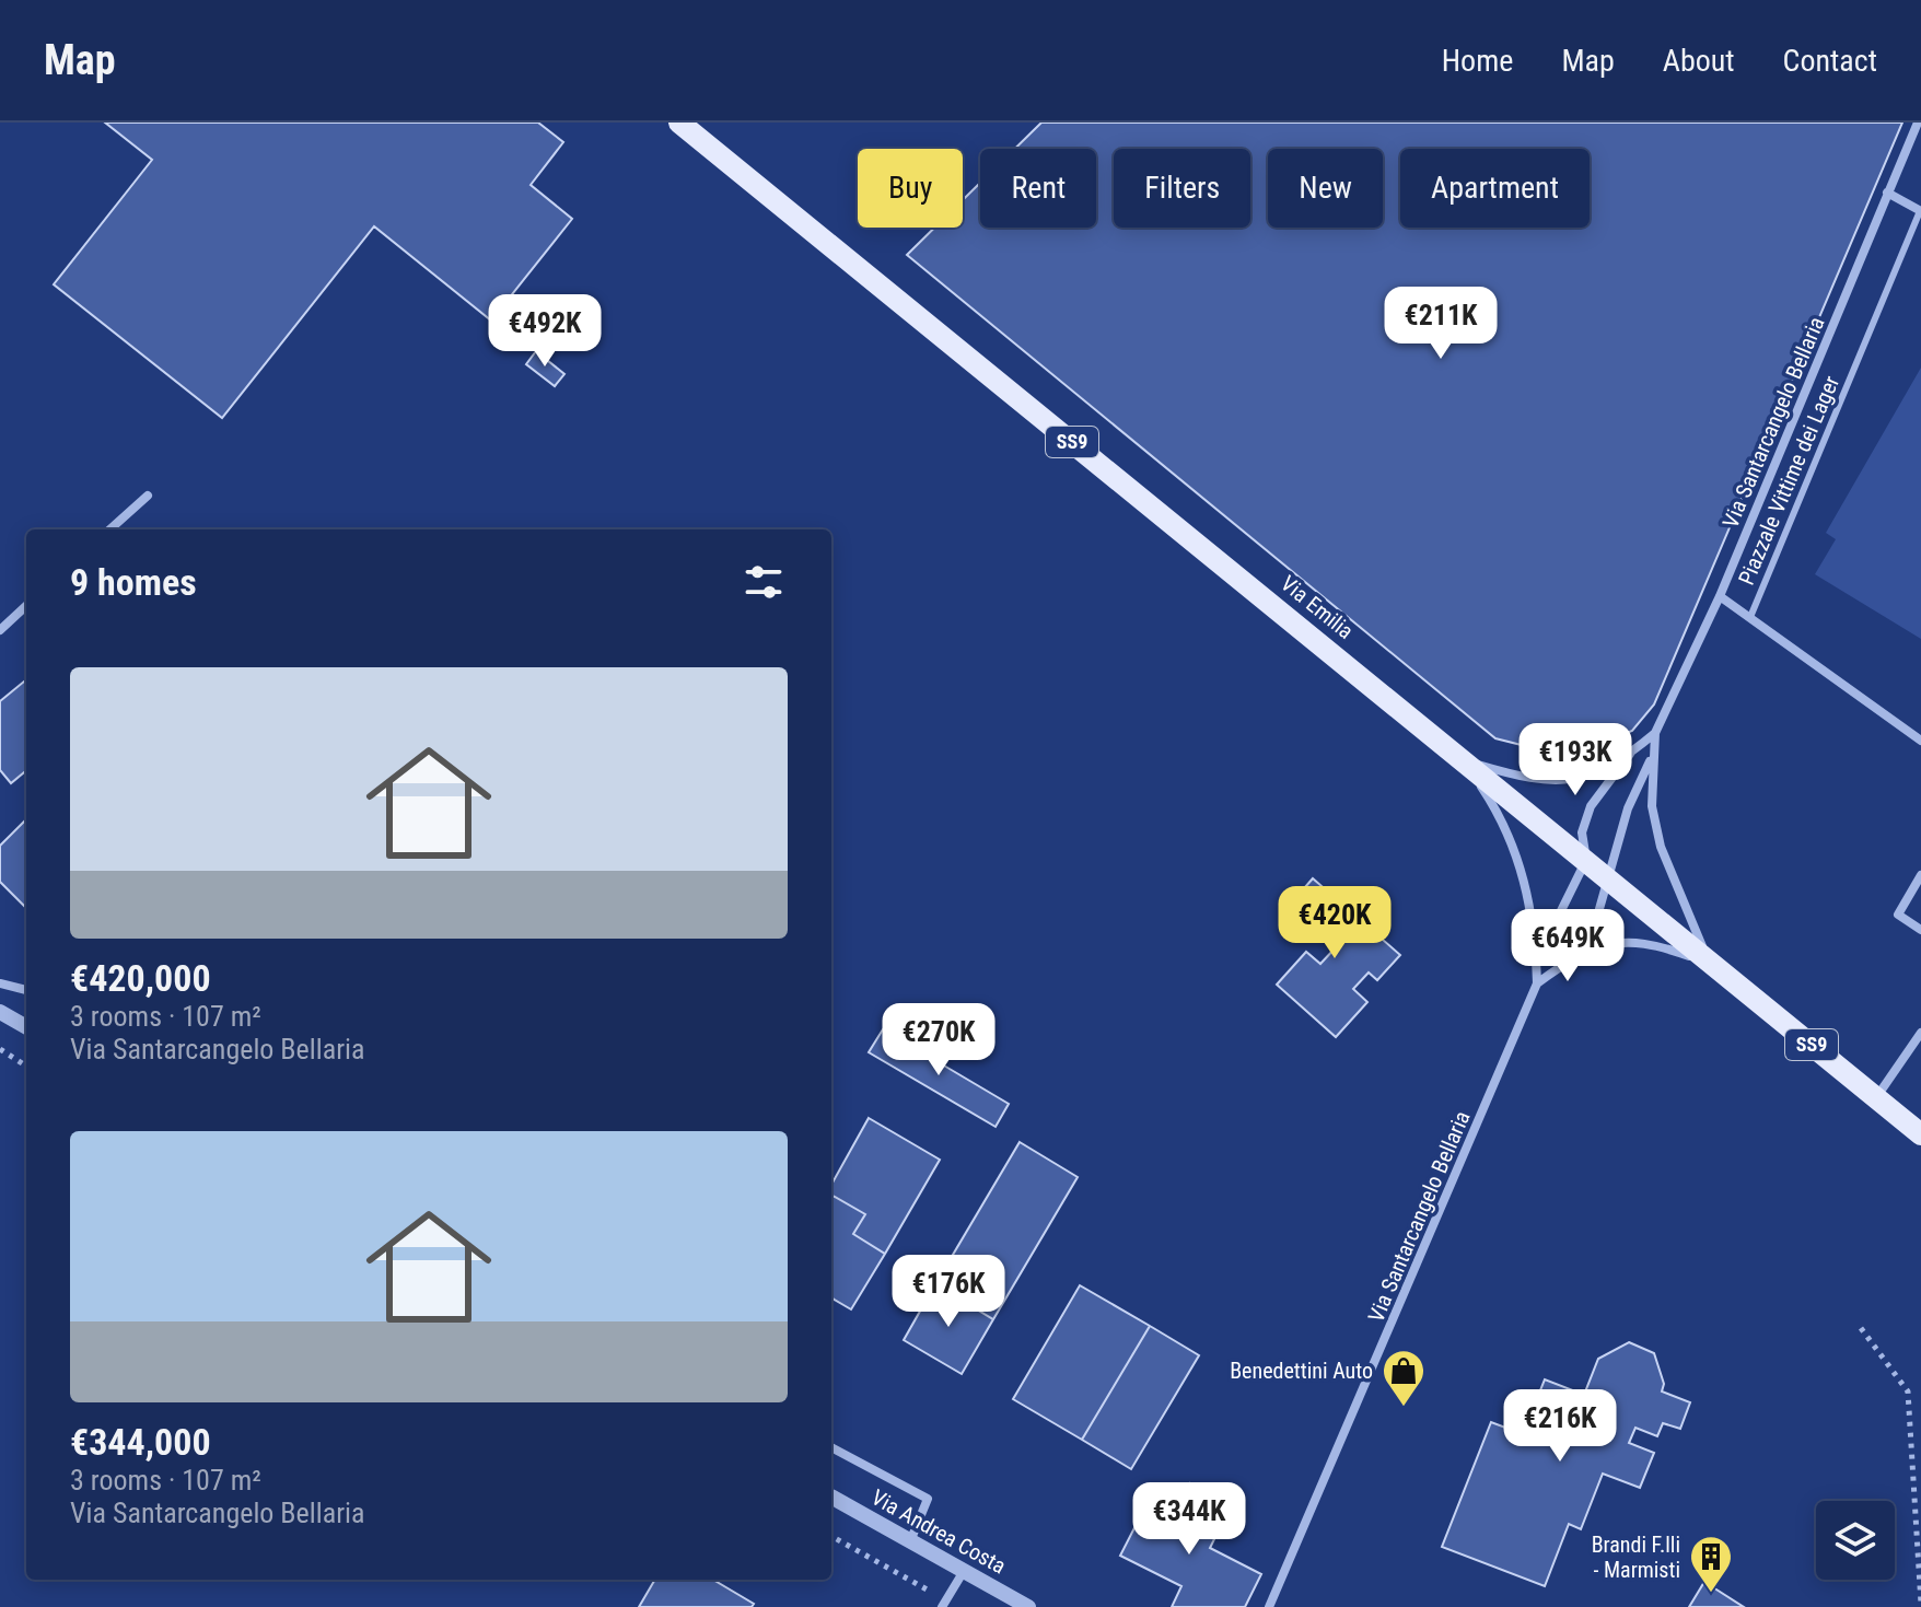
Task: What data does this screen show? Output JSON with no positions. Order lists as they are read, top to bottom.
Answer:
{
  "streets": {
    "main road": ["SS9", "Via Emilia"],
    "street": ["Via Santarcangelo Bellaria", "Piazzale Vittime dei Lager", "Via Andrea Costa"]
  },
  "crossings": [
    ["Via Santarcangelo Bellaria", "Via Emilia"]
  ],
  "places": {
    "shop": ["Benedettini Auto"],
    "building": ["Brandi F.lli - Marmisti"]
  },
  "page": {
    "header": "Map",
    "nav": [
      "Home",
      "Map",
      "About",
      "Contact"
    ],
    "chip": [
      "Buy",
      "Rent",
      "Filters",
      "New",
      "Apartment"
    ],
    "price": [
      "€211K",
      "€492K",
      "€193K",
      "€420K",
      "€649K",
      "€270K",
      "€176K",
      "€216K",
      "€344K"
    ],
    "heading": "9 homes",
    "list": [
      {
        "name": "€420,000",
        "note": "3 rooms · 107 m² · Via Santarcangelo Bellaria"
      },
      {
        "name": "€344,000",
        "note": "3 rooms · 107 m² · Via Santarcangelo Bellaria"
      }
    ]
  }
}
